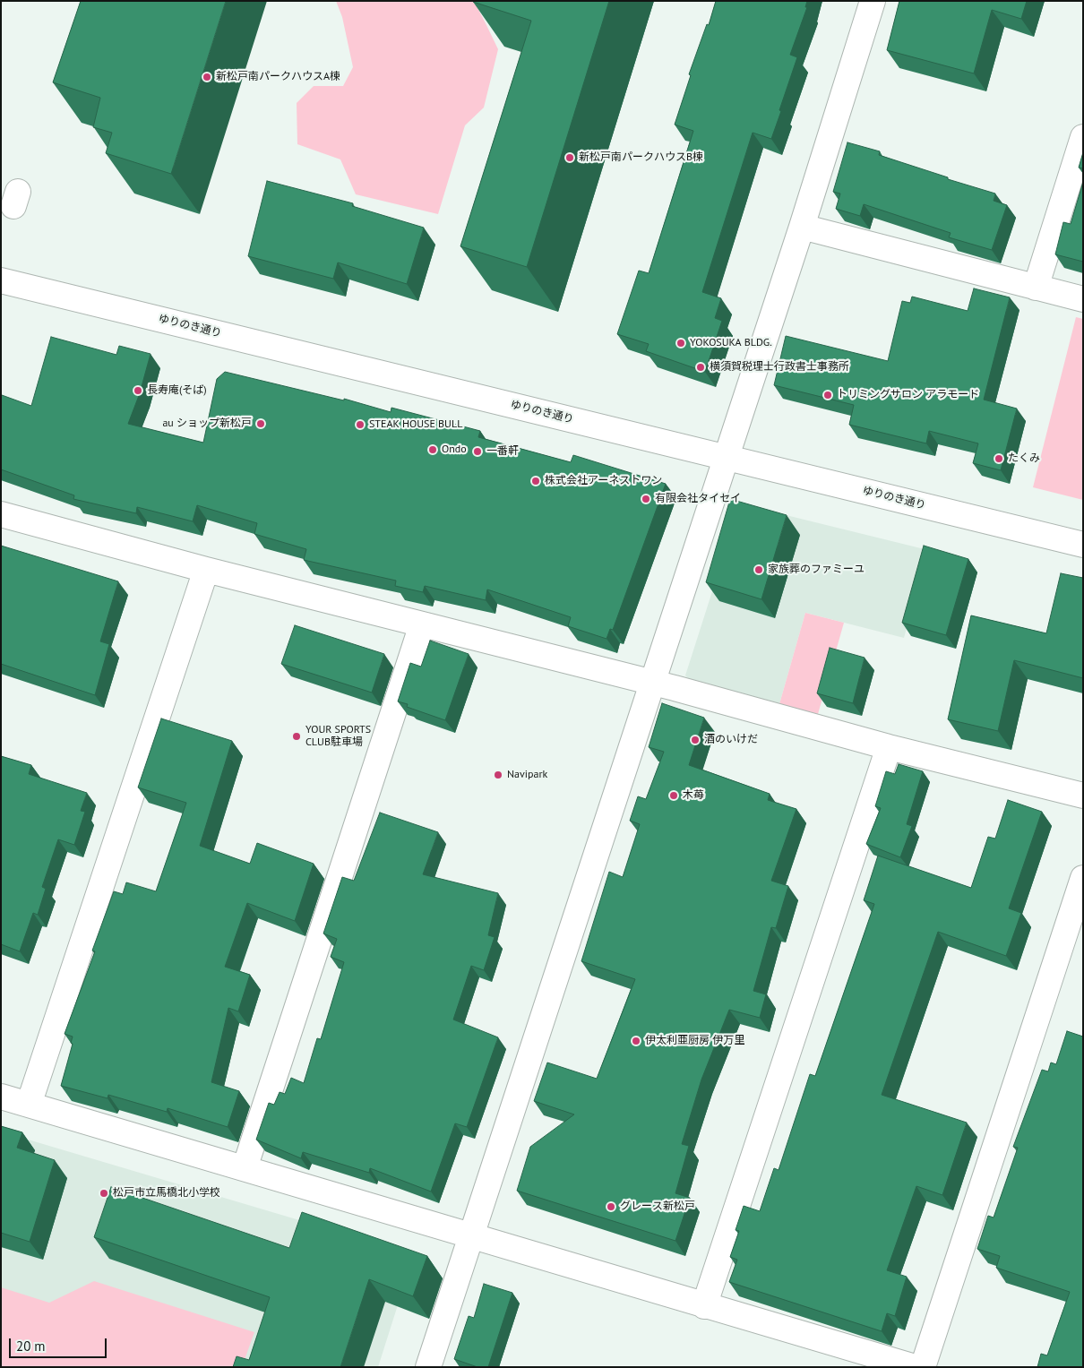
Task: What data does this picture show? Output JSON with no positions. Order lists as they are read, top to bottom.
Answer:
{
  "streets": {
    "street": ["ゆりのき通り"]
  },
  "places": [
    "新松戸南パークハウスA棟",
    "新松戸南パークハウスB棟",
    "YOKOSUKA BLDG.",
    "横須賀税理士行政書士事務所",
    "長寿庵(そば)",
    "トリミングサロン アラモード",
    "au ショップ新松戸",
    "STEAK HOUSE BULL",
    "Ondo",
    "一番軒",
    "たくみ",
    "株式会社アーネストワン",
    "有限会社タイセイ",
    "家族葬のファミーユ",
    "YOUR SPORTS CLUB駐車場",
    "酒のいけだ",
    "Navipark",
    "木苺",
    "伊太利亜厨房 伊万里",
    "松戸市立馬橋北小学校",
    "グレース新松戸"
  ],
  "scale_bar": "20 m"
}
